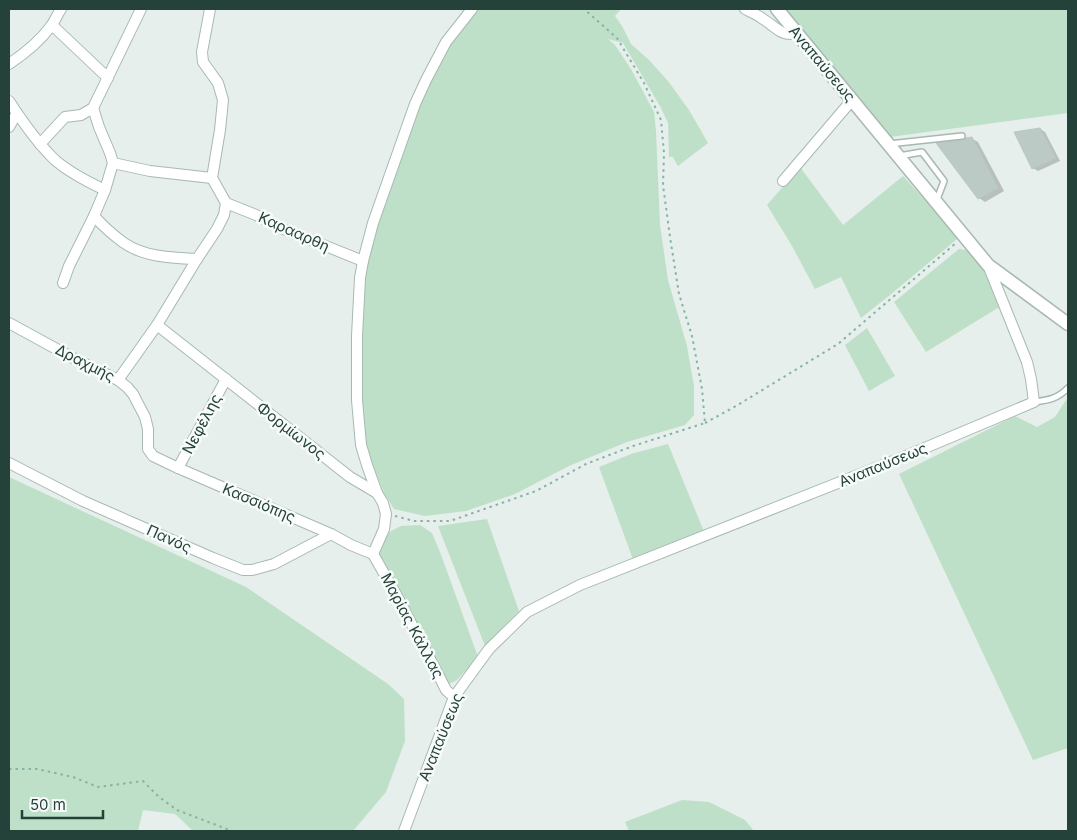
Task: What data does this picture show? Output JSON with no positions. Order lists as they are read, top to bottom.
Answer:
{
  "streets": {
    "street": [
      "Αναπαύσεως",
      "Καρααρθη",
      "Δραχμής",
      "Νεφέλης",
      "Φορμίωνος",
      "Κασσιόπης",
      "Πανός",
      "Μαρίας Κάλλας"
    ]
  },
  "crossings": [
    ["Αναπαύσεως", "Μαρίας Κάλλας"],
    ["Δραχμής", "Κασσιόπης"],
    ["Νεφέλης", "Φορμίωνος"],
    ["Νεφέλης", "Κασσιόπης"],
    ["Κασσιόπης", "Πανός"],
    ["Κασσιόπης", "Μαρίας Κάλλας"]
  ],
  "scale_bar": "50 m"
}
